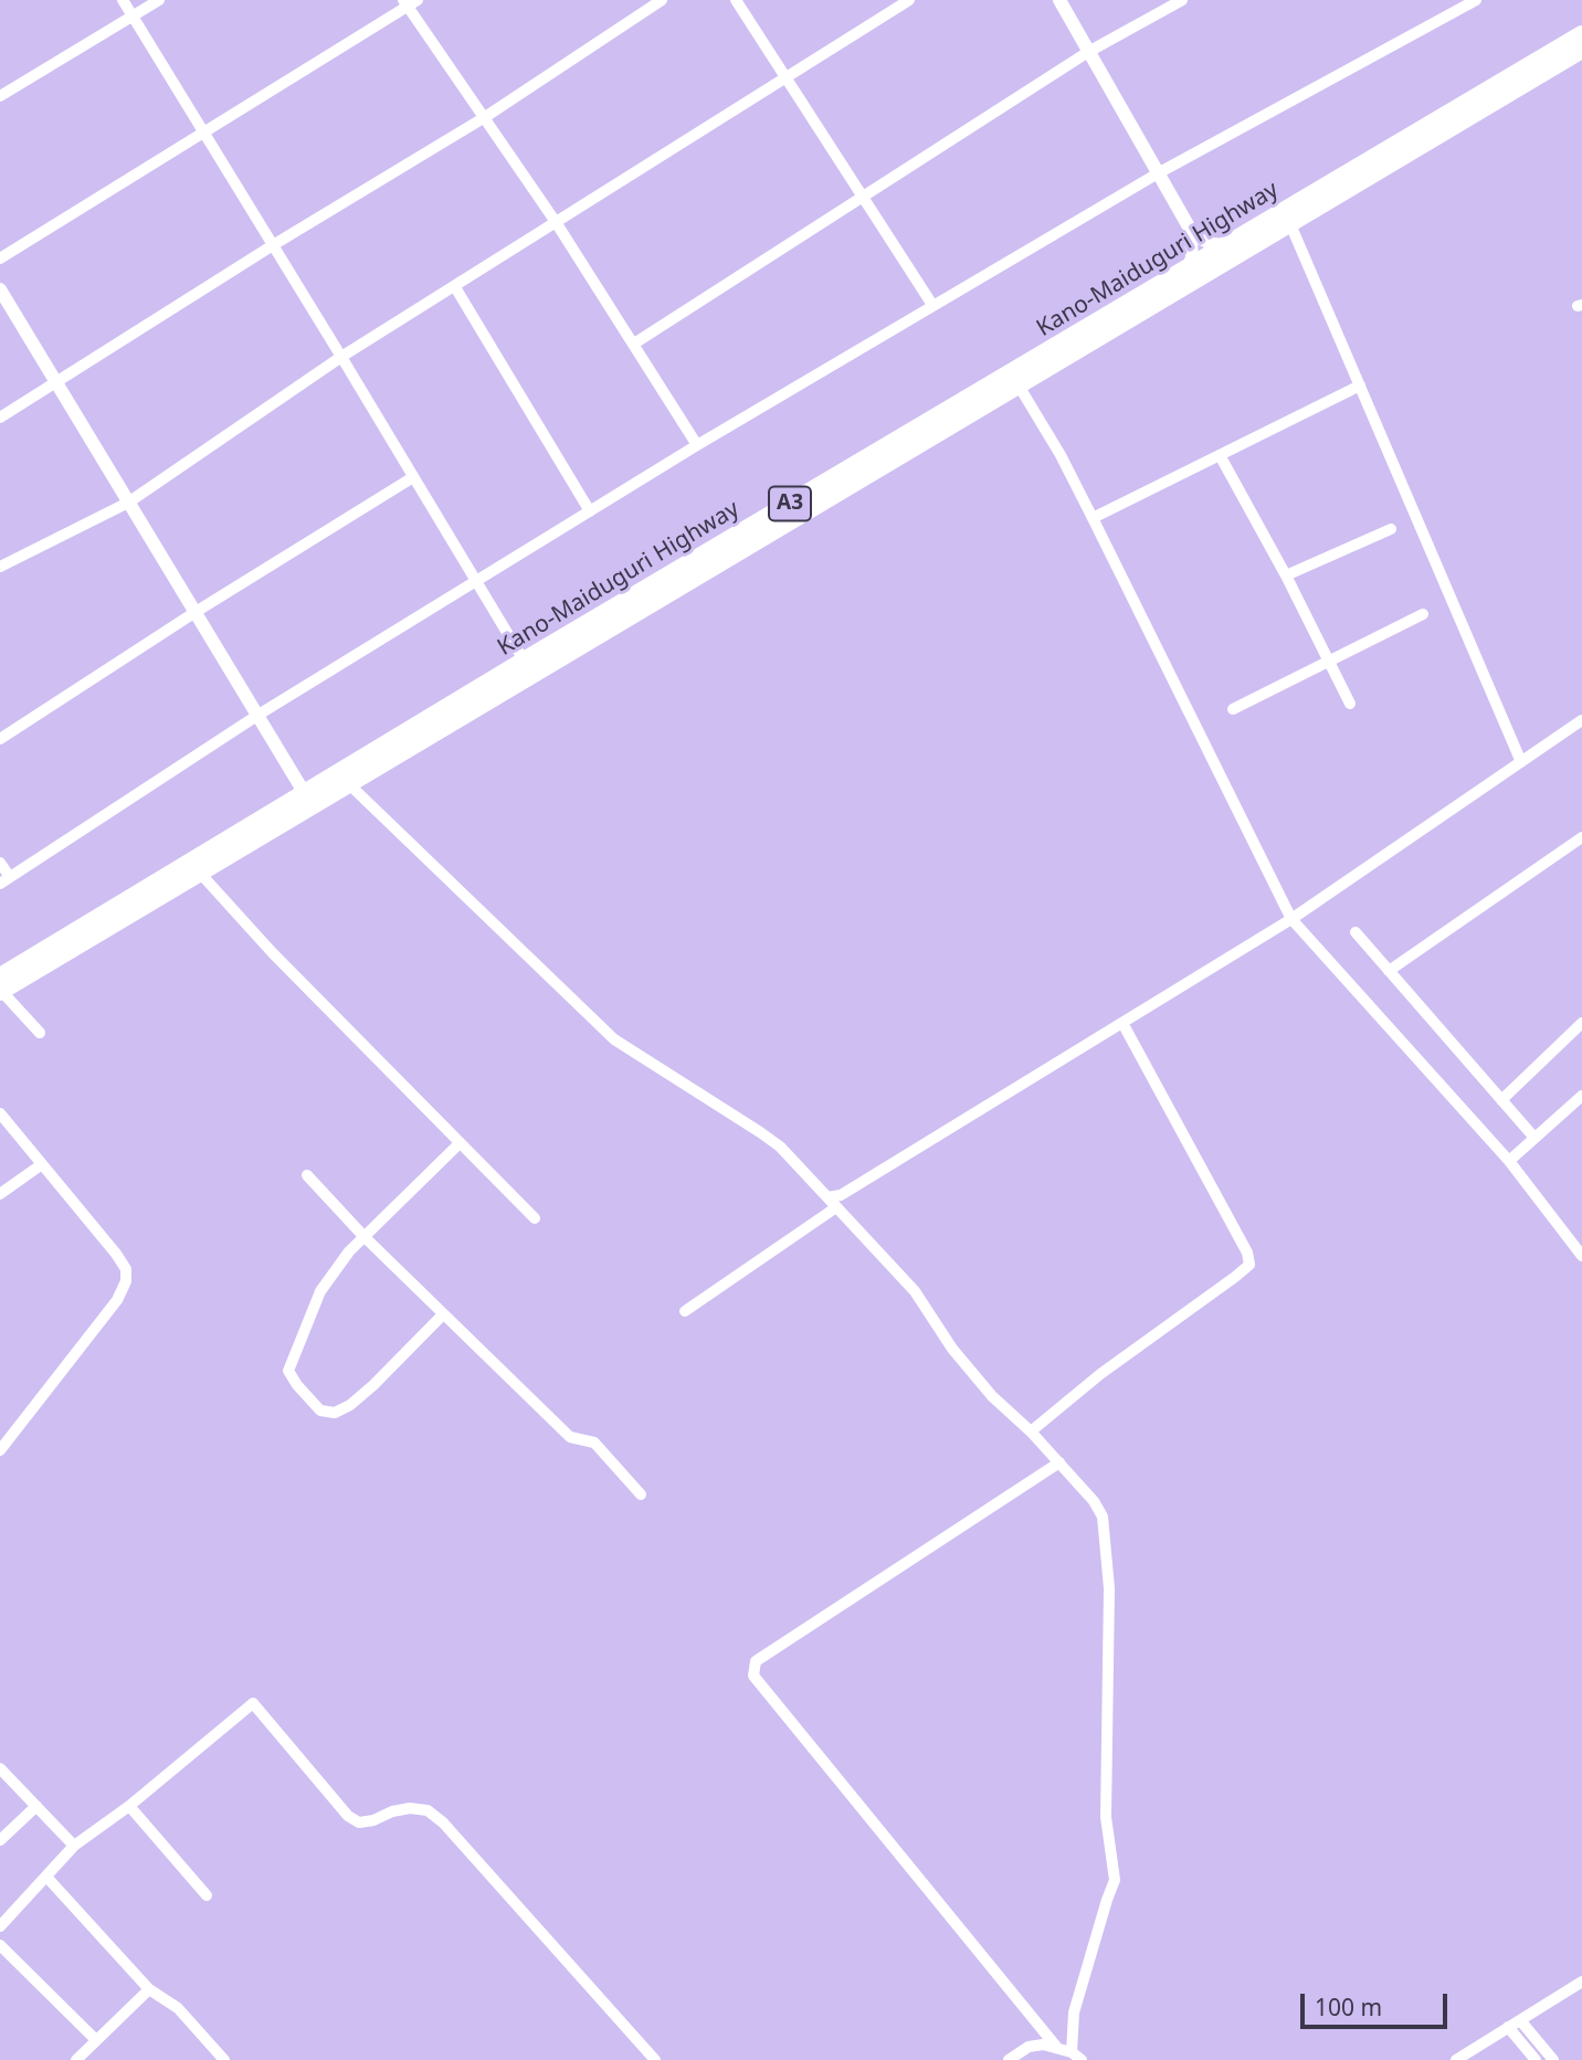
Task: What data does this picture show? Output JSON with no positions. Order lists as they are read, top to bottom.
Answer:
{
  "streets": {
    "highway": ["Kano-Maiduguri Highway", "A3"]
  },
  "scale_bar": "100 m"
}
